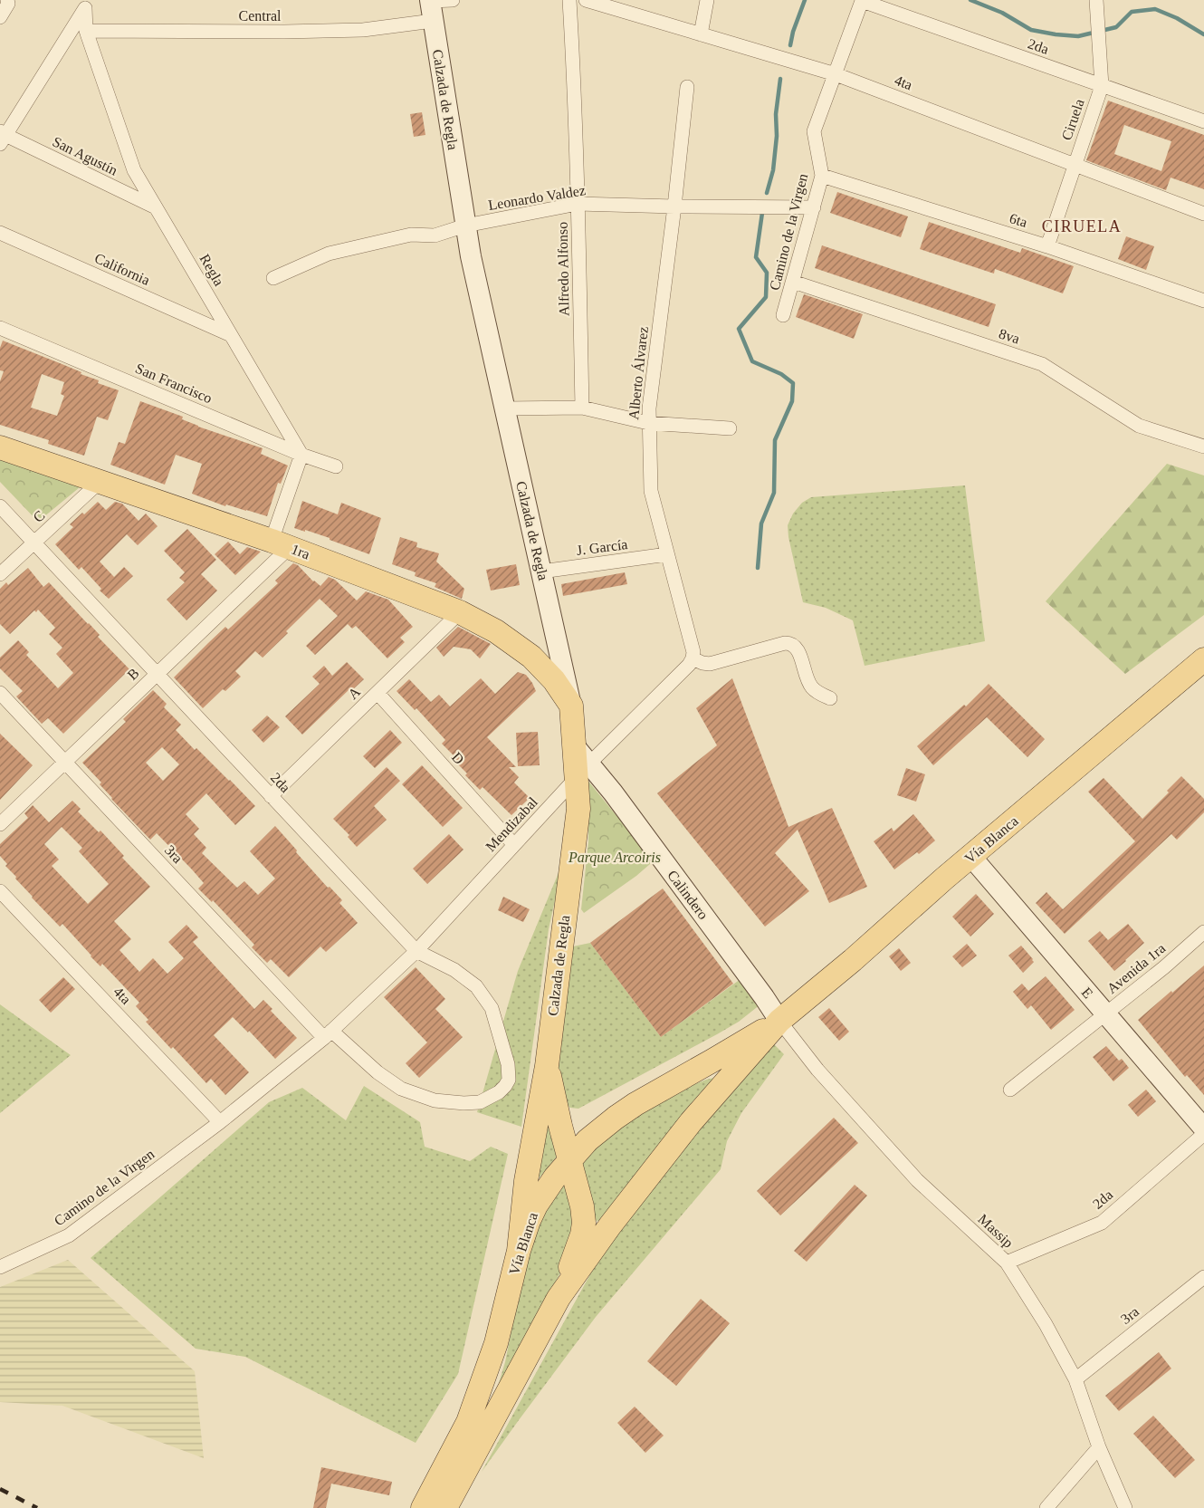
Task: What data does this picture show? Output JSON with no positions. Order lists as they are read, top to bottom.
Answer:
{
  "streets": {
    "main road": [
      "Calzada de Regla",
      "1ra",
      "Vía Blanca",
      "Calindero",
      "E"
    ],
    "street": [
      "Central",
      "2da",
      "4ta",
      "Ciruela",
      "San Agustín",
      "Leonardo Valdez",
      "6ta",
      "Camino de la Virgen",
      "California",
      "Alfredo Alfonso",
      "Regla",
      "8va",
      "Alberto Álvarez",
      "San Francisco",
      "C",
      "J. García",
      "B",
      "A",
      "D",
      "Mendizabal",
      "3ra",
      "Avenida 1ra",
      "Massip"
    ]
  },
  "crossings": [
    ["Central", "Calzada de Regla"],
    ["Central", "Regla"],
    ["2da", "Ciruela"],
    ["2da", "Camino de la Virgen"],
    ["2da", "C"],
    ["2da", "B"],
    ["2da", "A"],
    ["2da", "Mendizabal"],
    ["2da", "3ra"],
    ["2da", "Massip"],
    ["4ta", "Ciruela"],
    ["4ta", "Camino de la Virgen"],
    ["4ta", "Mendizabal"],
    ["Calzada de Regla", "Leonardo Valdez"],
    ["Calzada de Regla", "J. García"],
    ["Calzada de Regla", "1ra"],
    ["Calzada de Regla", "Mendizabal"],
    ["Calzada de Regla", "Vía Blanca"],
    ["Calzada de Regla", "Calindero"],
    ["Ciruela", "6ta"],
    ["San Agustín", "Regla"],
    ["Leonardo Valdez", "Camino de la Virgen"],
    ["Leonardo Valdez", "Alfredo Alfonso"],
    ["Leonardo Valdez", "Alberto Álvarez"],
    ["6ta", "Camino de la Virgen"],
    ["Camino de la Virgen", "8va"],
    ["Camino de la Virgen", "Mendizabal"],
    ["California", "Regla"],
    ["Regla", "San Francisco"],
    ["Alberto Álvarez", "J. García"],
    ["Alberto Álvarez", "Mendizabal"],
    ["C", "1ra"],
    ["1ra", "B"],
    ["1ra", "A"],
    ["B", "3ra"],
    ["A", "D"],
    ["D", "Mendizabal"],
    ["Mendizabal", "3ra"],
    ["Mendizabal", "Calindero"],
    ["Vía Blanca", "Calindero"],
    ["Vía Blanca", "E"],
    ["Vía Blanca", "Massip"],
    ["3ra", "Massip"],
    ["Calindero", "Massip"],
    ["Avenida 1ra", "E"]
  ],
  "districts": ["CIRUELA"],
  "parks": ["Parque Arcoiris"]
}
